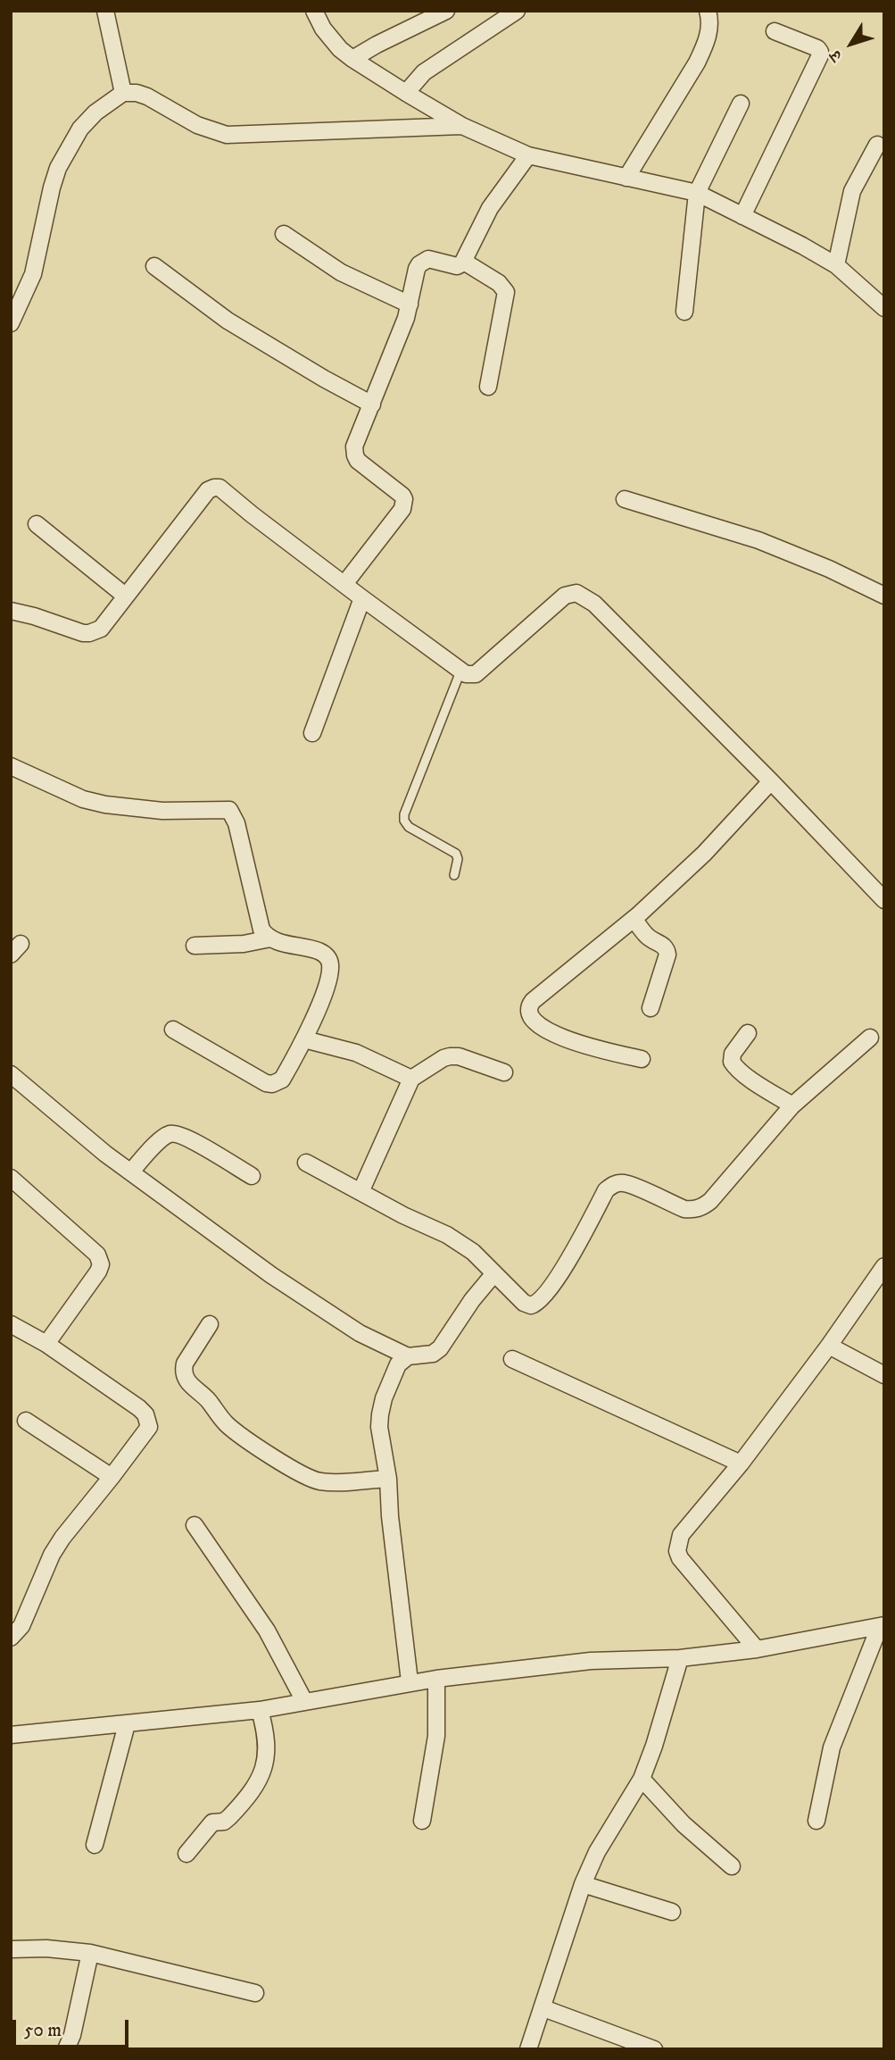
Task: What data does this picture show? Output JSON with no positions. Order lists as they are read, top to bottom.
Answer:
{
  "scale_bar": "50 m",
  "north": "bottom left"
}
